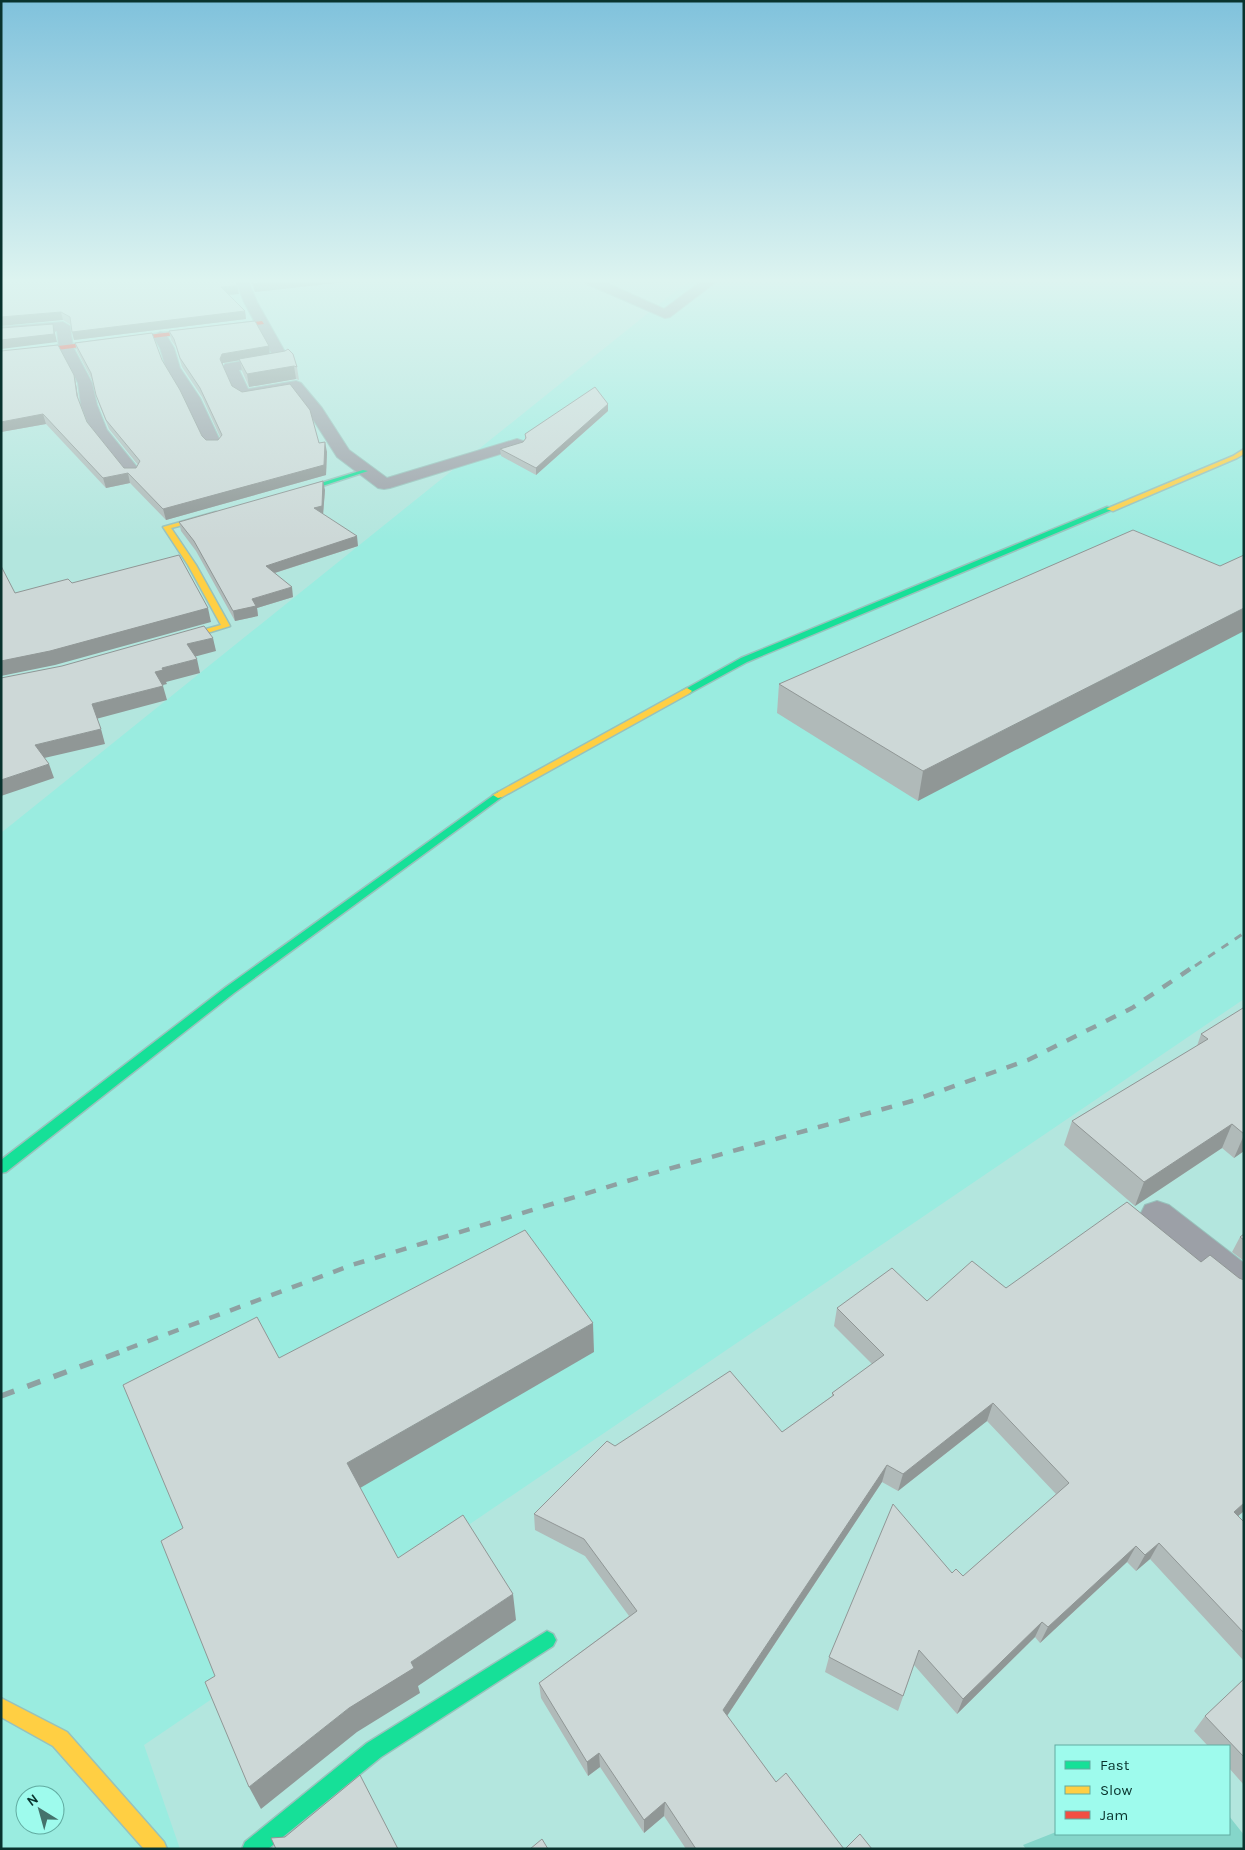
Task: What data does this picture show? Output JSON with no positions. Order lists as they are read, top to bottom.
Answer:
{
  "legend": ["Fast", "Slow", "Jam"],
  "north": "top left"
}
